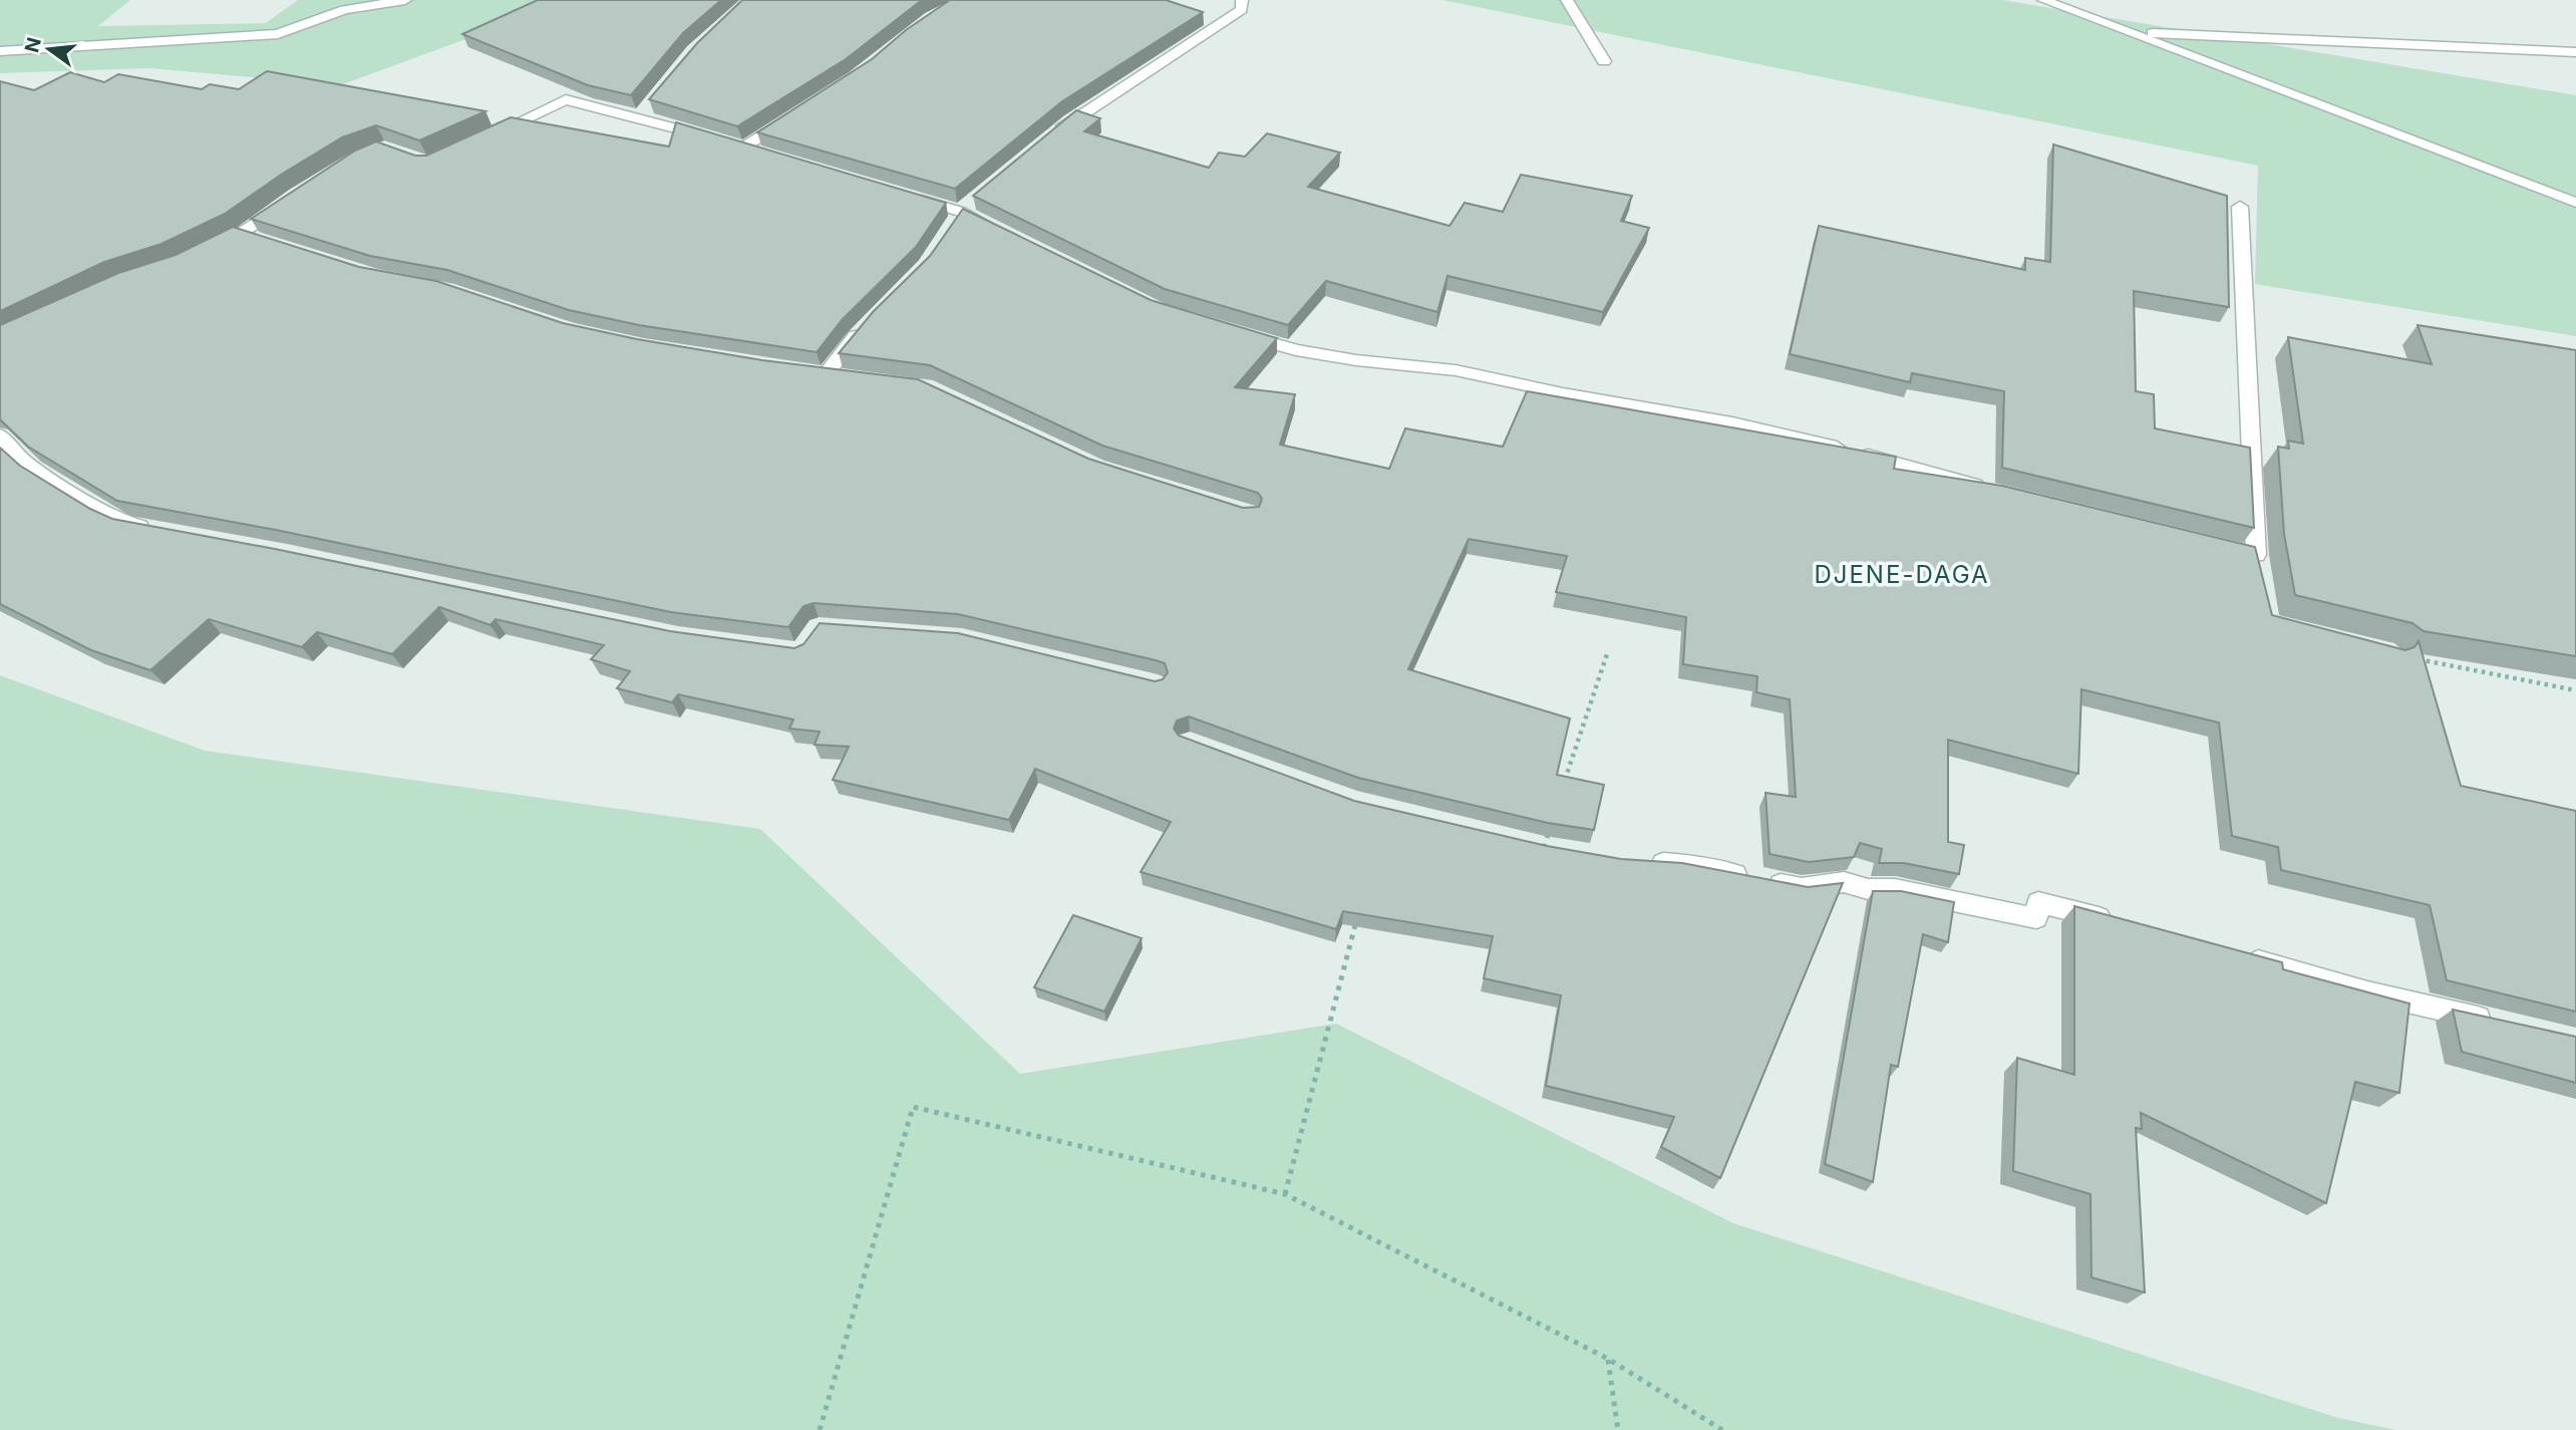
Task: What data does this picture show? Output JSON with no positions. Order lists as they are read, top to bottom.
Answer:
{
  "districts": ["DJENE-DAGA"],
  "north": "left"
}
